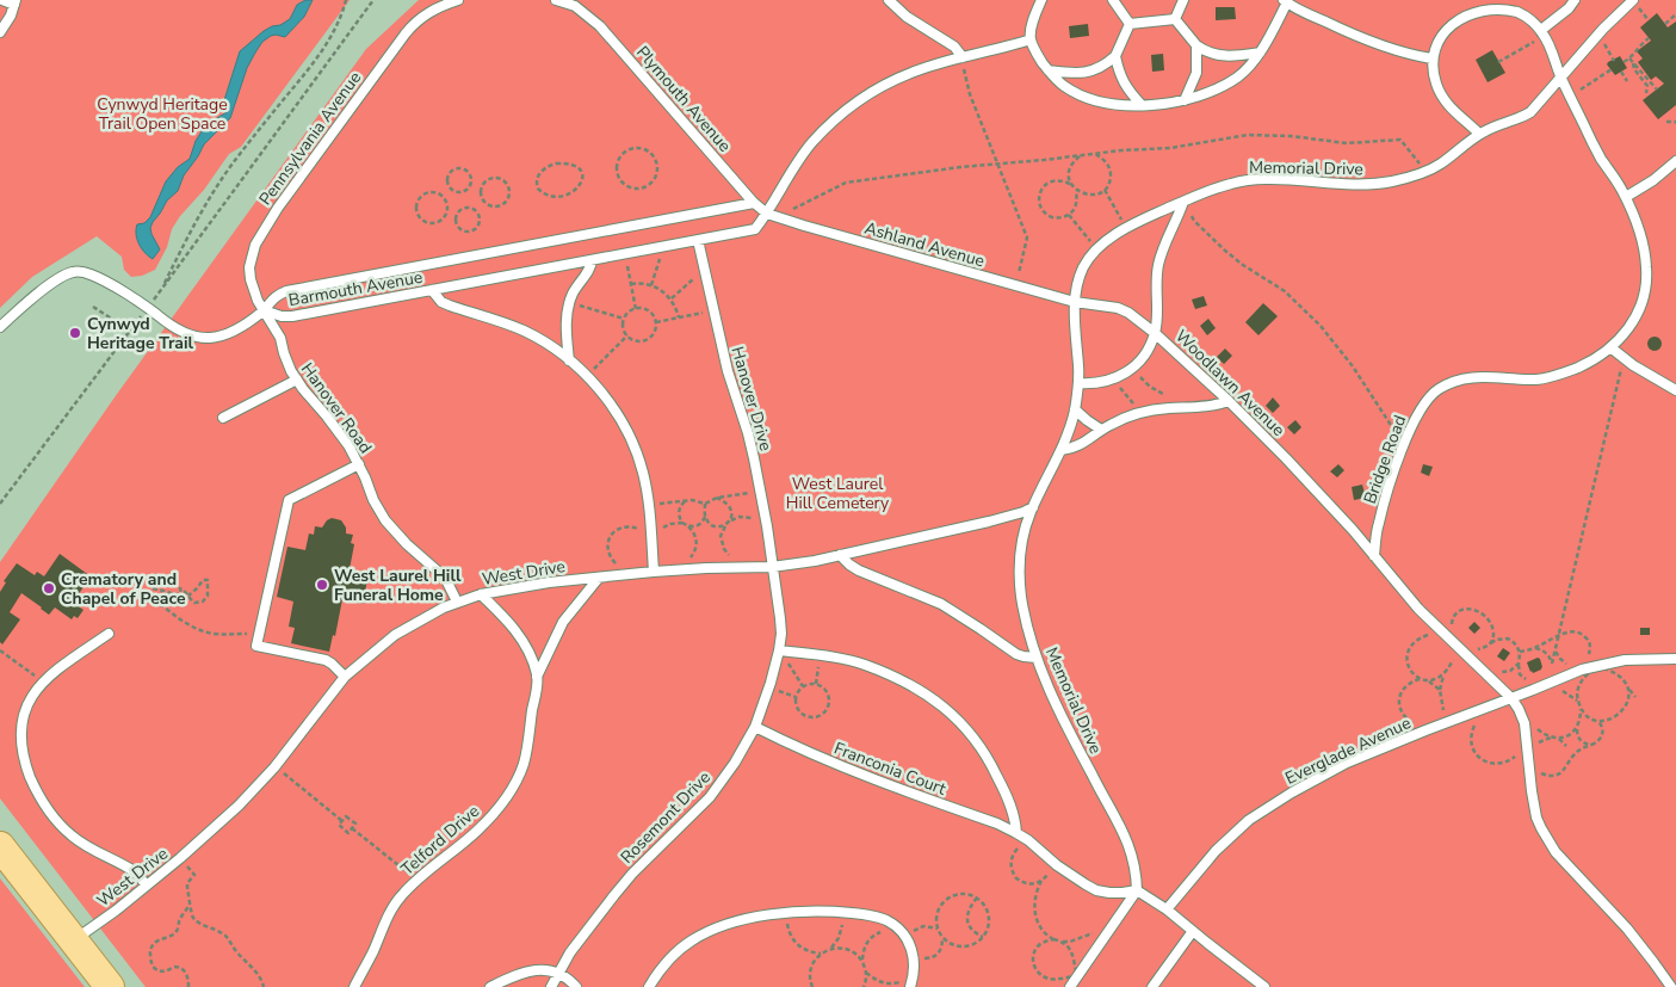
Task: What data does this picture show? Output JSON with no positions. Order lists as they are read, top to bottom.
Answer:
{
  "streets": {
    "lane": [
      "Plymouth Avenue",
      "Pennsylvania Avenue",
      "Memorial Drive",
      "Ashland Avenue",
      "Barmouth Avenue",
      "Woodlawn Avenue",
      "Hanover Drive",
      "Hanover Road",
      "Bridge Road",
      "West Drive",
      "Everglade Avenue",
      "Franconia Court",
      "Rosemont Drive",
      "Telford Drive"
    ]
  },
  "crossings": [
    ["Plymouth Avenue", "Ashland Avenue"],
    ["Plymouth Avenue", "Barmouth Avenue"],
    ["Pennsylvania Avenue", "Barmouth Avenue"],
    ["Pennsylvania Avenue", "Hanover Road"],
    ["Memorial Drive", "Ashland Avenue"],
    ["Memorial Drive", "Woodlawn Avenue"],
    ["Memorial Drive", "Bridge Road"],
    ["Memorial Drive", "West Drive"],
    ["Memorial Drive", "Franconia Court"],
    ["Ashland Avenue", "Barmouth Avenue"],
    ["Ashland Avenue", "Woodlawn Avenue"],
    ["Barmouth Avenue", "Hanover Drive"],
    ["Barmouth Avenue", "Hanover Road"],
    ["Woodlawn Avenue", "Bridge Road"],
    ["Hanover Drive", "West Drive"],
    ["Hanover Drive", "Rosemont Drive"],
    ["Hanover Road", "West Drive"],
    ["West Drive", "Rosemont Drive"],
    ["West Drive", "Telford Drive"],
    ["Franconia Court", "Rosemont Drive"]
  ],
  "parks": ["Cynwyd Heritage Trail Open Space", "West Laurel Hill Cemetery"],
  "places": ["Cynwyd Heritage Trail", "West Laurel Hill Funeral Home", "Crematory and Chapel of Peace"]
}
